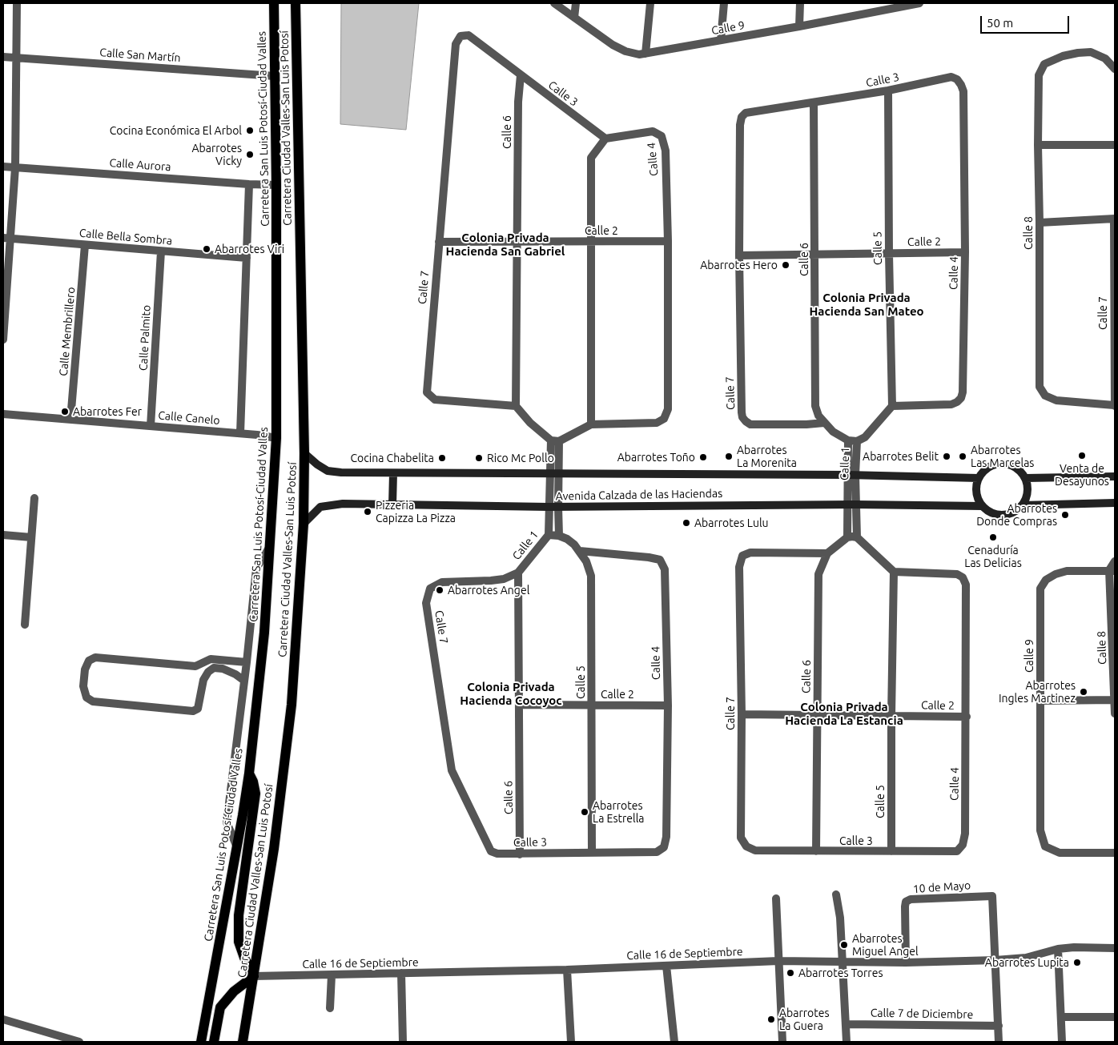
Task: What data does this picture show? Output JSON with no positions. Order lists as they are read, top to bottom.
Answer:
{
  "streets": {
    "main road": ["Carretera Ciudad Valles-San Luis Potosí", "Carretera San Luis Potosí-Ciudad Valles"],
    "street": [
      "Calle 9",
      "Calle San Martín",
      "Calle 3",
      "Calle 6",
      "Calle 4",
      "Calle Aurora",
      "Calle 2",
      "Calle 8",
      "Calle Bella Sombra",
      "Calle 5",
      "Calle 7",
      "Calle Membrillero",
      "Calle Palmito",
      "Calle Canelo",
      "Calle 1",
      "Avenida Calzada de las Haciendas",
      "10 de Mayo",
      "Calle 16 de Septiembre",
      "Calle 7 de Diciembre"
    ]
  },
  "crossings": [
    ["Calle 9", "Calle 8"],
    ["Calle San Martín", "Carretera San Luis Potosí-Ciudad Valles"],
    ["Calle 3", "Calle 6"],
    ["Calle 3", "Calle 4"],
    ["Calle 3", "Calle 5"],
    ["Calle 3", "Calle 7"],
    ["Carretera Ciudad Valles-San Luis Potosí", "Avenida Calzada de las Haciendas"],
    ["Carretera Ciudad Valles-San Luis Potosí", "Calle 16 de Septiembre"],
    ["Carretera San Luis Potosí-Ciudad Valles", "Calle Aurora"],
    ["Carretera San Luis Potosí-Ciudad Valles", "Calle Canelo"],
    ["Calle 6", "Calle 2"],
    ["Calle 6", "Calle 7"],
    ["Calle 6", "Calle 1"],
    ["Calle 4", "Calle 2"],
    ["Calle 4", "Calle 5"],
    ["Calle 4", "Calle 1"],
    ["Calle 2", "Calle 5"],
    ["Calle 2", "Calle 7"],
    ["Calle 8", "Calle 7"],
    ["Calle Bella Sombra", "Calle Membrillero"],
    ["Calle Bella Sombra", "Calle Palmito"],
    ["Calle 5", "Calle 1"],
    ["Calle 7", "Calle 1"],
    ["Calle Membrillero", "Calle Canelo"],
    ["Calle Palmito", "Calle Canelo"],
    ["Calle 1", "Avenida Calzada de las Haciendas"],
    ["10 de Mayo", "Calle 16 de Septiembre"]
  ],
  "districts": [
    "Colonia Privada Hacienda San Gabriel",
    "Colonia Privada Hacienda San Mateo",
    "Colonia Privada Hacienda Cocoyoc",
    "Colonia Privada Hacienda La Estancia"
  ],
  "places": [
    "Cocina Económica El Arbol",
    "Abarrotes Vicky",
    "Abarrotes Viri",
    "Abarrotes Hero",
    "Abarrotes Fer",
    "Venta de Desayunos",
    "Abarrotes La Morenita",
    "Abarrotes Belit",
    "Abarrotes Las Marcelas",
    "Abarrotes Toño",
    "Cocina Chabelita",
    "Rico Mc Pollo",
    "Pizzeria Capizza La Pizza",
    "Abarrotes Donde Compras",
    "Abarrotes Lulu",
    "Cenaduría Las Delicias",
    "Abarrotes Angel",
    "Abarrotes Ingles Martinez",
    "Abarrotes La Estrella",
    "Abarrotes Miguel Angel",
    "Abarrotes Lupita",
    "Abarrotes Torres",
    "Abarrotes La Guera"
  ],
  "scale_bar": "50 m"
}
